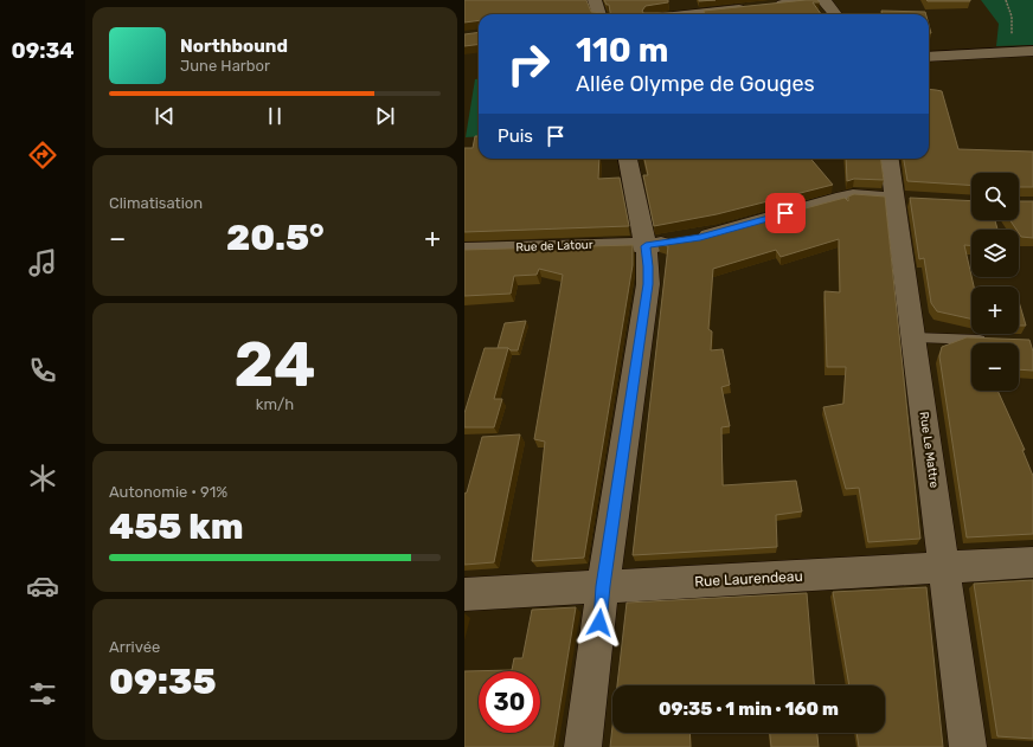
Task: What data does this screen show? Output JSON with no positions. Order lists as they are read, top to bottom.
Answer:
{
  "streets": {
    "street": ["Rue de Latour", "Rue Le Mattre", "Rue Laurendeau"]
  },
  "crossings": [
    ["Rue de Latour", "Rue Le Mattre"],
    ["Rue Le Mattre", "Rue Laurendeau"]
  ],
  "page": {
    "tabs": "09:34",
    "turn": ["110 m", "Allée Olympe de Gouges"],
    "song": ["Northbound", "June Harbor"],
    "then": "Puis",
    "tile": [
      "Climatisation",
      ["24", "km/h"],
      ["Autonomie · 91%", "455 km"],
      ["Arrivée", "09:35"]
    ],
    "map_buttons": ["+", "−"],
    "heat": ["−", "20.5°", "+"],
    "limit": "30",
    "trip": "09:35 · 1 min · 160 m"
  }
}
